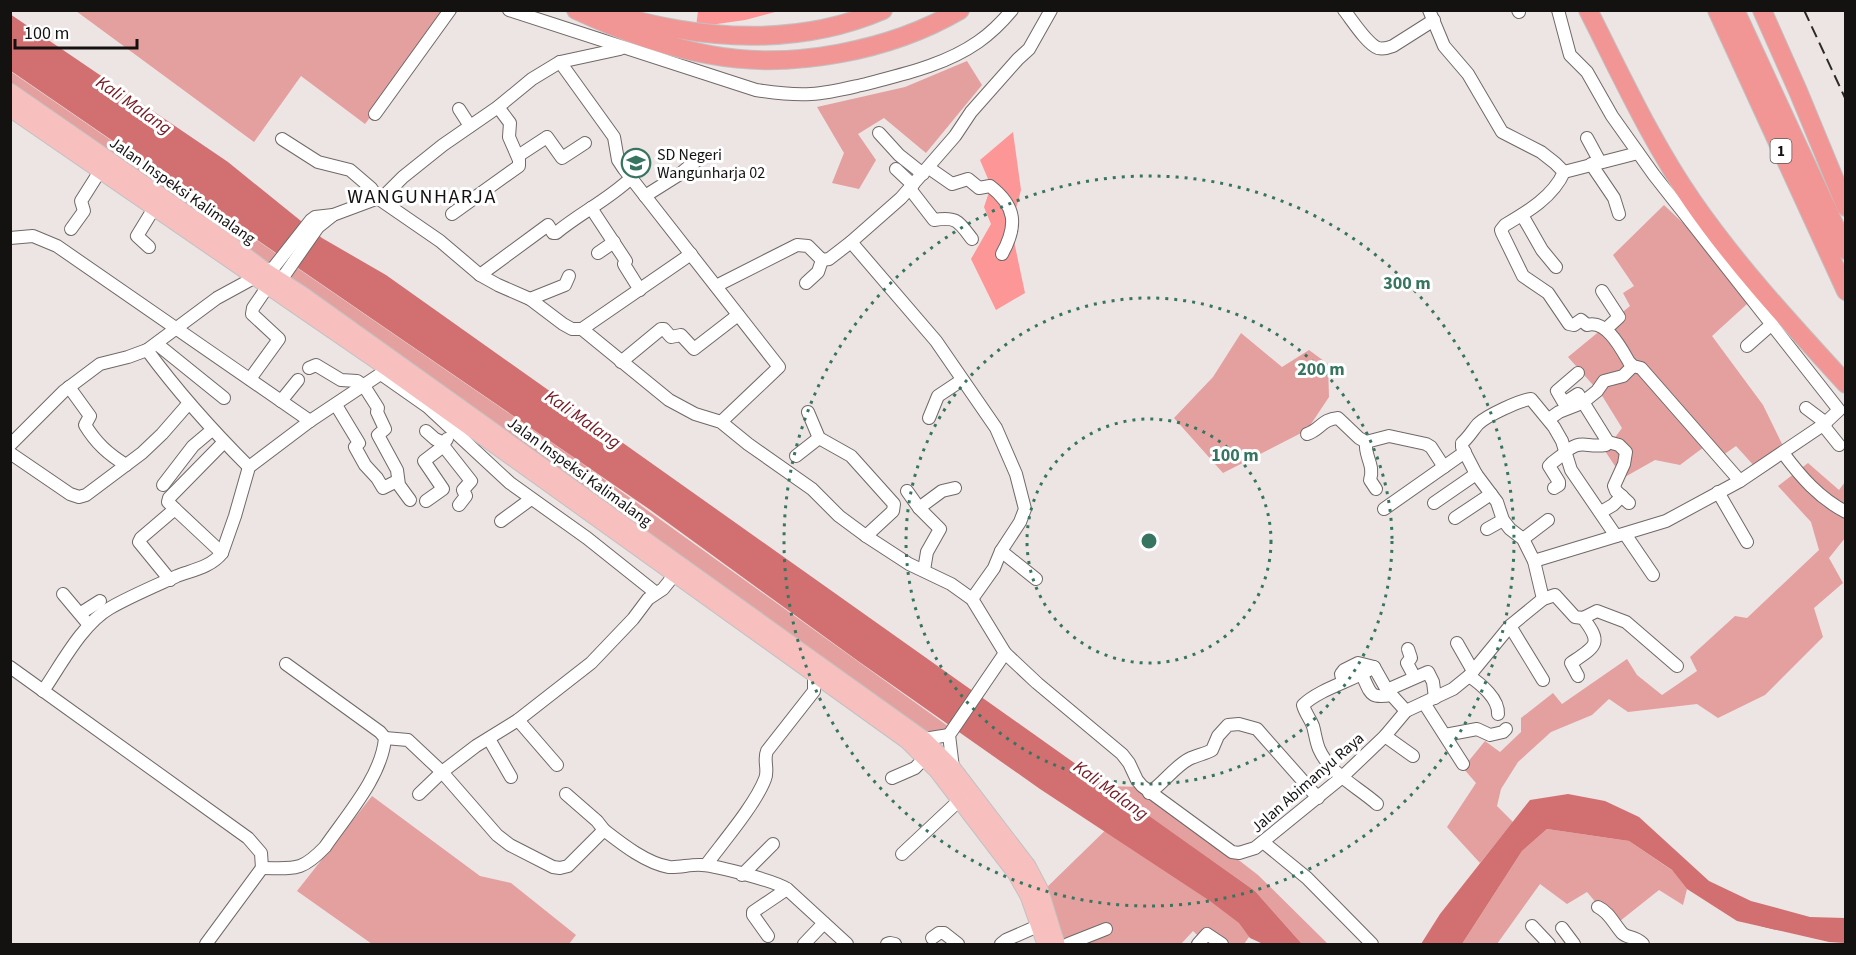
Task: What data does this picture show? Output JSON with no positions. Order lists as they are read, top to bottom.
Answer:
{
  "streets": {
    "highway": ["1"],
    "main road": ["Jalan Inspeksi Kalimalang"],
    "street": ["Jalan Abimanyu Raya"]
  },
  "districts": ["WANGUNHARJA"],
  "water": ["Kali Malang"],
  "places": {
    "school or university": ["SD Negeri Wangunharja 02"]
  },
  "scale_bar": "100 m",
  "rings": ["300 m", "200 m", "100 m"]
}
